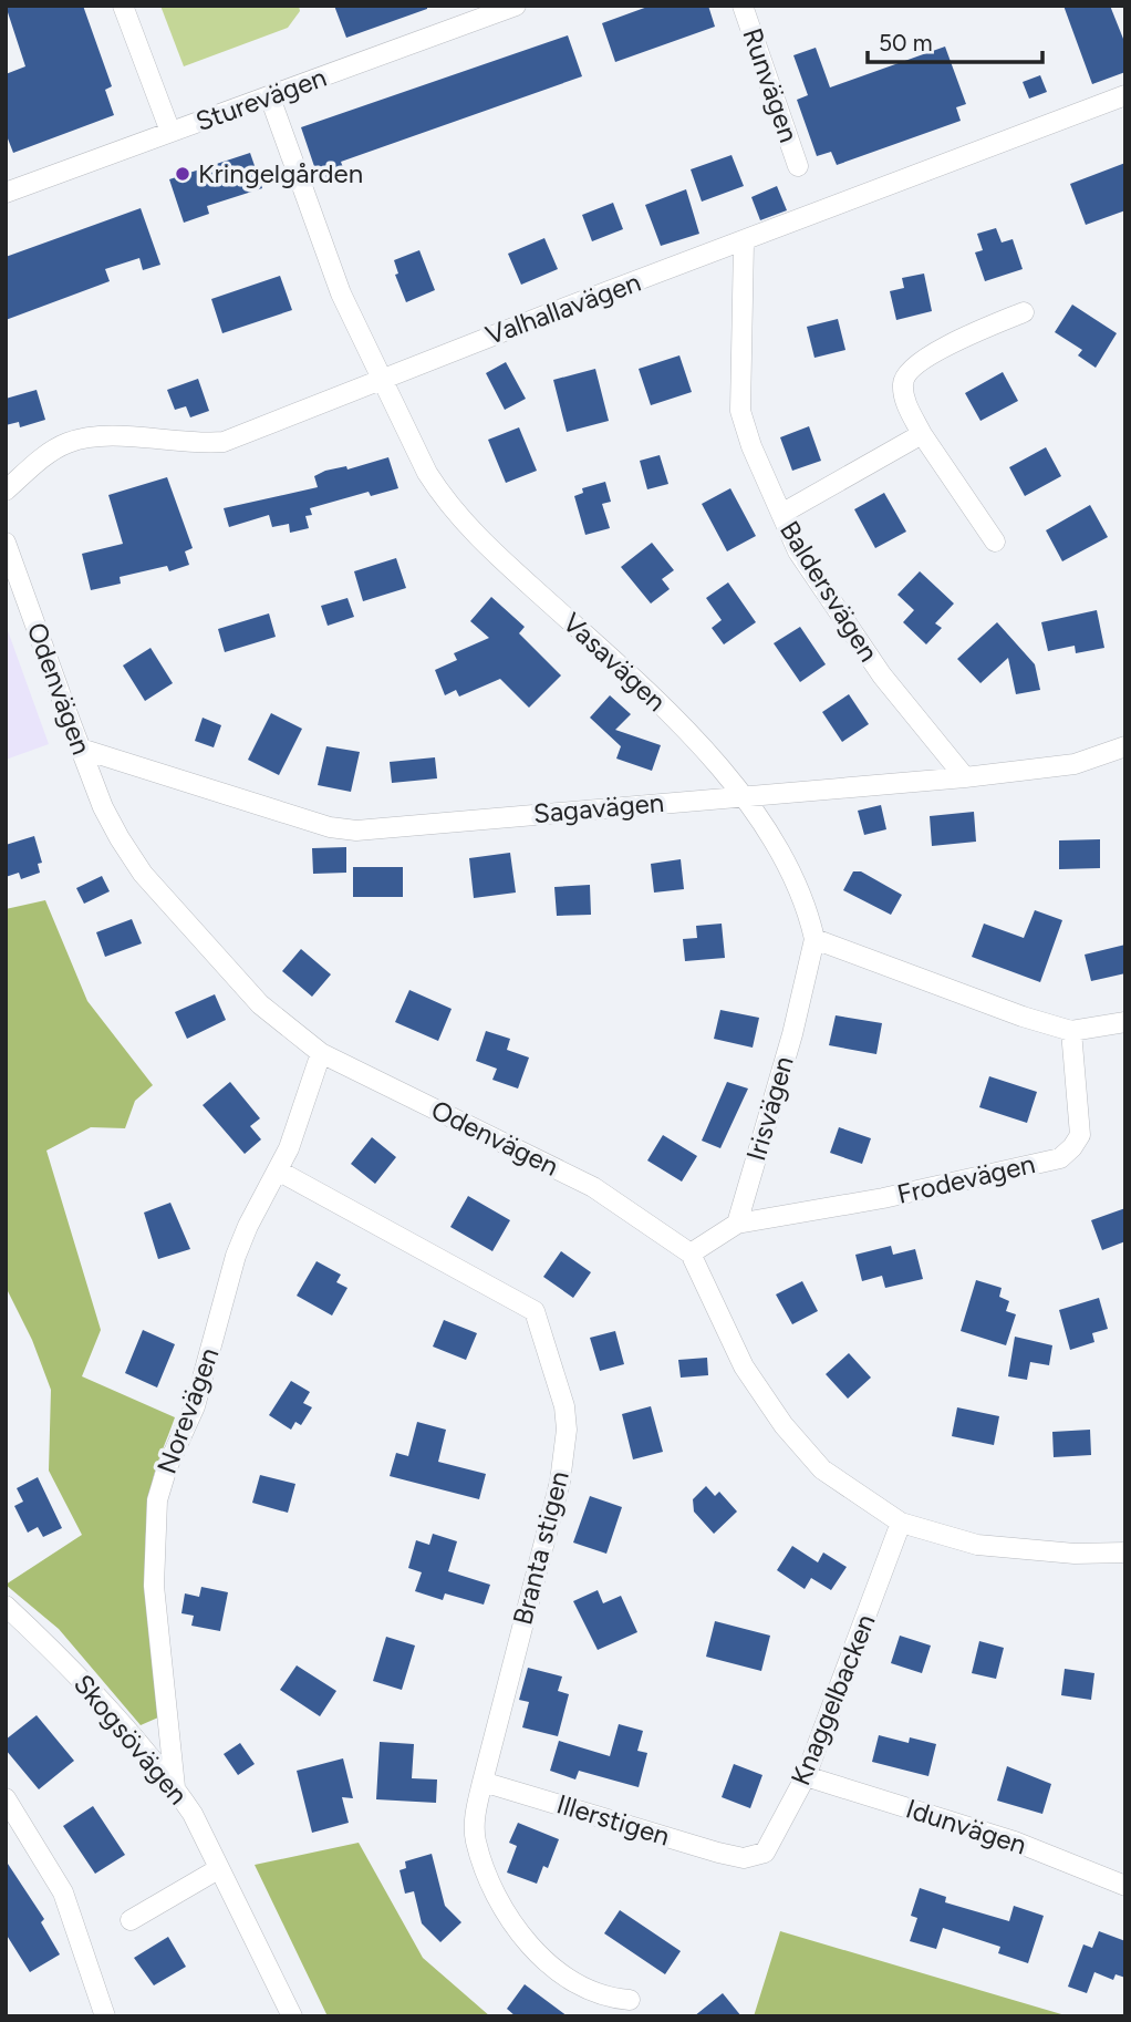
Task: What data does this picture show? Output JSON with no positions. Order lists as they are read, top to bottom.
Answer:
{
  "streets": {
    "street": [
      "Runvägen",
      "Sturevägen",
      "Valhallavägen",
      "Baldersvägen",
      "Vasavägen",
      "Odenvägen",
      "Sagavägen",
      "Irisvägen",
      "Frodevägen",
      "Norevägen",
      "Branta stigen",
      "Knaggelbacken",
      "Skogsövägen",
      "Illerstigen",
      "Idunvägen"
    ]
  },
  "crossings": [
    ["Sturevägen", "Vasavägen"],
    ["Valhallavägen", "Baldersvägen"],
    ["Valhallavägen", "Vasavägen"],
    ["Baldersvägen", "Sagavägen"],
    ["Vasavägen", "Sagavägen"],
    ["Vasavägen", "Irisvägen"],
    ["Odenvägen", "Sagavägen"],
    ["Odenvägen", "Norevägen"],
    ["Irisvägen", "Frodevägen"],
    ["Norevägen", "Branta stigen"],
    ["Norevägen", "Skogsövägen"],
    ["Branta stigen", "Illerstigen"],
    ["Knaggelbacken", "Illerstigen"],
    ["Knaggelbacken", "Idunvägen"]
  ],
  "places": ["Kringelgården"],
  "scale_bar": "50 m"
}
